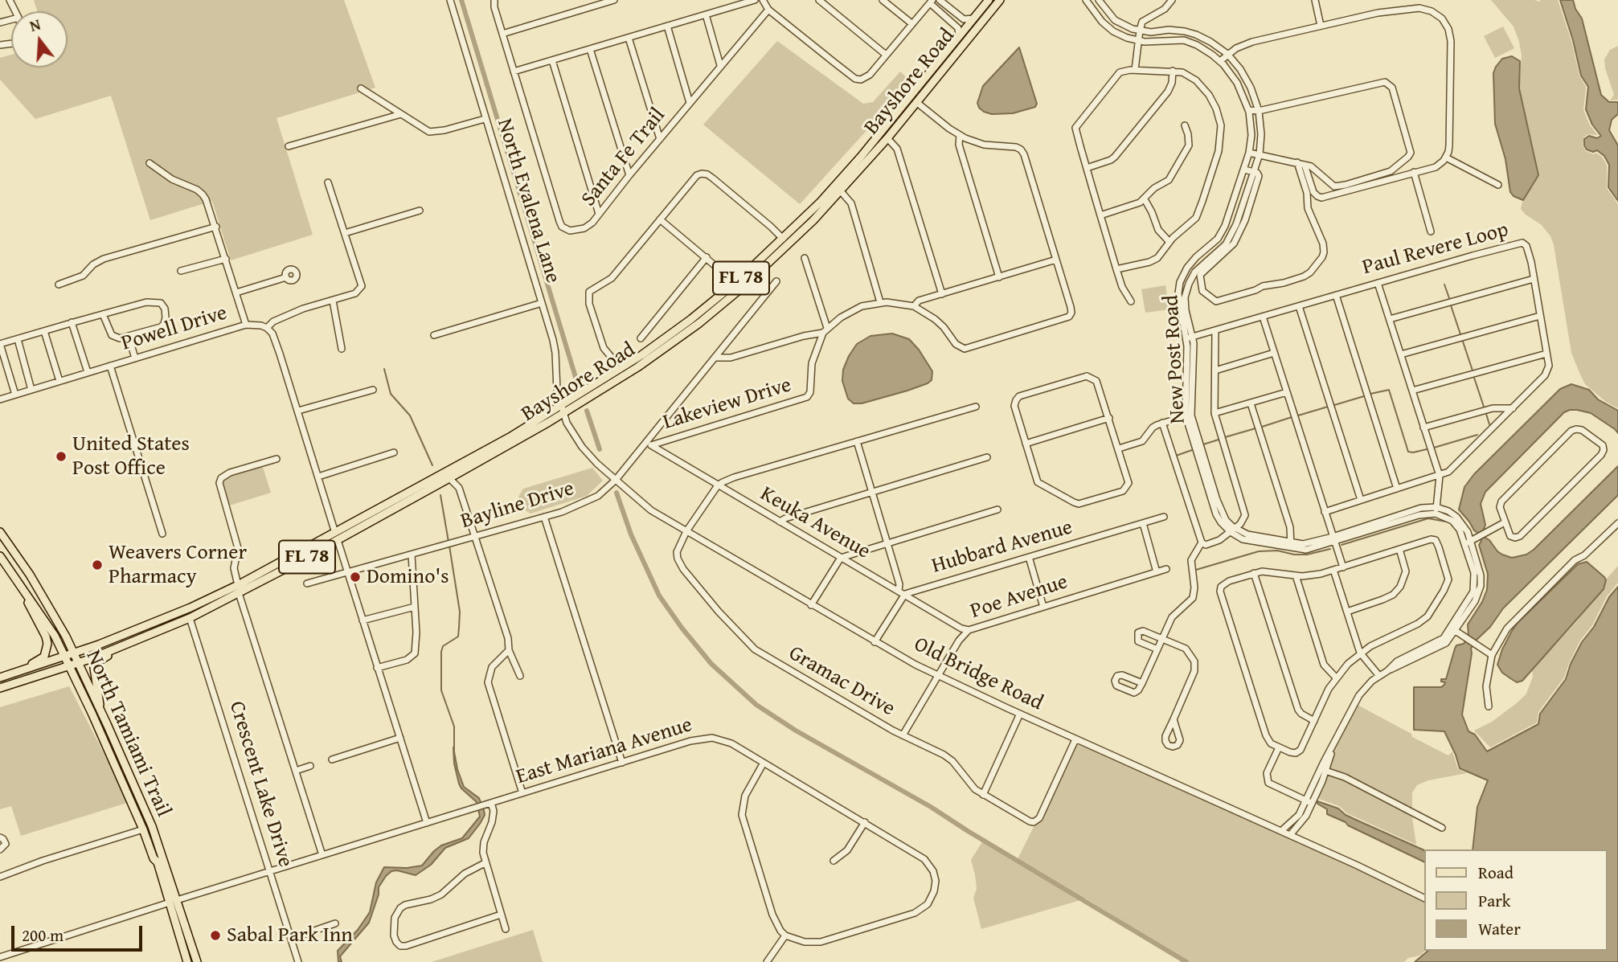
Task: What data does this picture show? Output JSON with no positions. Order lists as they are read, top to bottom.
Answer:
{
  "streets": {
    "main road": ["Bayshore Road", "FL 78", "North Tamiami Trail"],
    "street": [
      "Santa Fe Trail",
      "North Evalena Lane",
      "Paul Revere Loop",
      "Powell Drive",
      "New Post Road",
      "Lakeview Drive",
      "Bayline Drive",
      "Keuka Avenue",
      "Hubbard Avenue",
      "Poe Avenue",
      "Old Bridge Road",
      "Gramac Drive",
      "East Mariana Avenue",
      "Crescent Lake Drive"
    ]
  },
  "crossings": [
    ["Bayshore Road", "North Evalena Lane"],
    ["Bayshore Road", "FL 78"],
    ["Bayshore Road", "Old Bridge Road"],
    ["Bayshore Road", "North Tamiami Trail"],
    ["Bayshore Road", "Crescent Lake Drive"],
    ["North Evalena Lane", "Old Bridge Road"],
    ["Paul Revere Loop", "New Post Road"],
    ["FL 78", "North Tamiami Trail"],
    ["Lakeview Drive", "Bayline Drive"],
    ["Lakeview Drive", "Keuka Avenue"],
    ["Bayline Drive", "Keuka Avenue"],
    ["Bayline Drive", "Old Bridge Road"],
    ["Keuka Avenue", "Hubbard Avenue"],
    ["Keuka Avenue", "Poe Avenue"],
    ["Keuka Avenue", "Gramac Drive"],
    ["Poe Avenue", "Old Bridge Road"],
    ["Poe Avenue", "Gramac Drive"],
    ["Old Bridge Road", "Gramac Drive"],
    ["North Tamiami Trail", "East Mariana Avenue"],
    ["East Mariana Avenue", "Crescent Lake Drive"]
  ],
  "places": [
    "United States Post Office",
    "Weavers Corner Pharmacy",
    "Domino's",
    "Sabal Park Inn"
  ],
  "legend": ["Road", "Park", "Water"],
  "scale_bar": "200 m",
  "north": "top"
}
